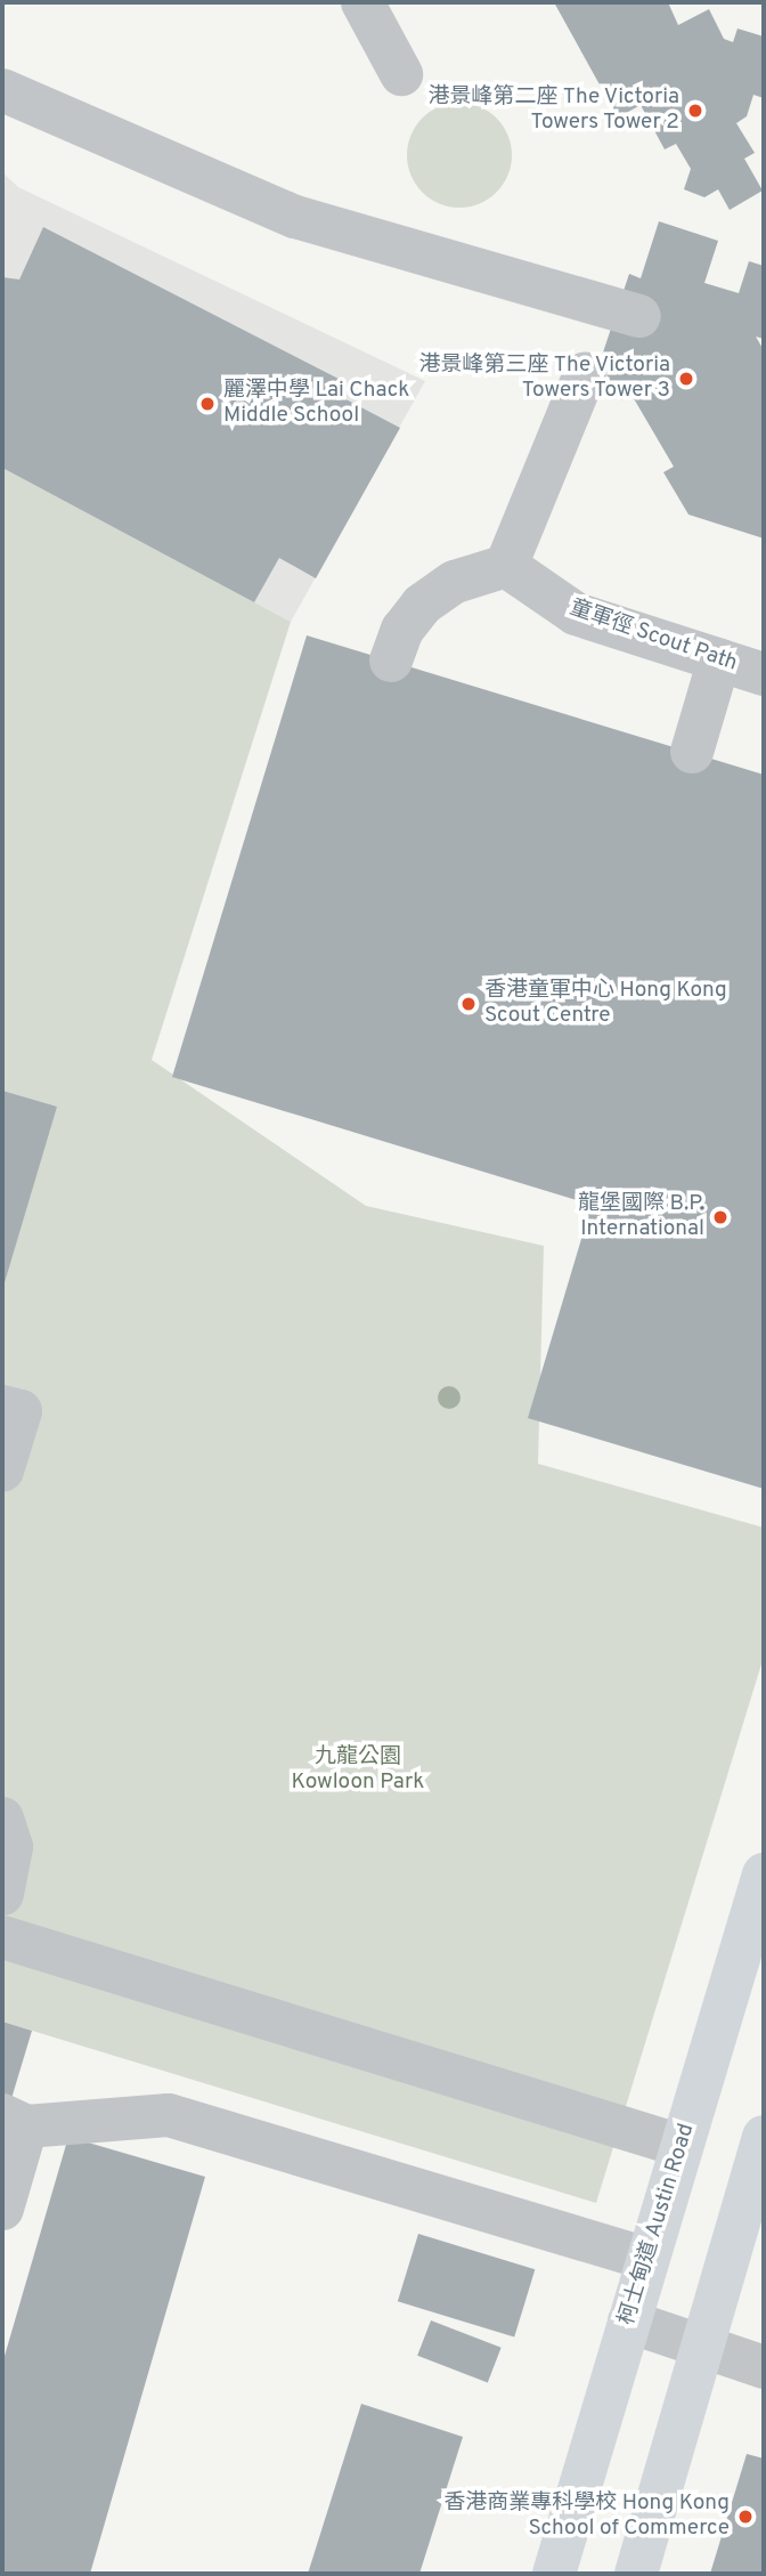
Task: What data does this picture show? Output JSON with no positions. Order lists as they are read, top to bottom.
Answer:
{
  "streets": {
    "main road": ["柯士甸道 Austin Road"],
    "street": ["童軍徑 Scout Path"]
  },
  "parks": ["九龍公園 Kowloon Park"],
  "places": [
    "港景峰第二座 The Victoria Towers Tower 2",
    "港景峰第三座 The Victoria Towers Tower 3",
    "麗澤中學 Lai Chack Middle School",
    "香港童軍中心 Hong Kong Scout Centre",
    "龍堡國際 B.P. International",
    "香港商業專科學校 Hong Kong School of Commerce"
  ]
}
